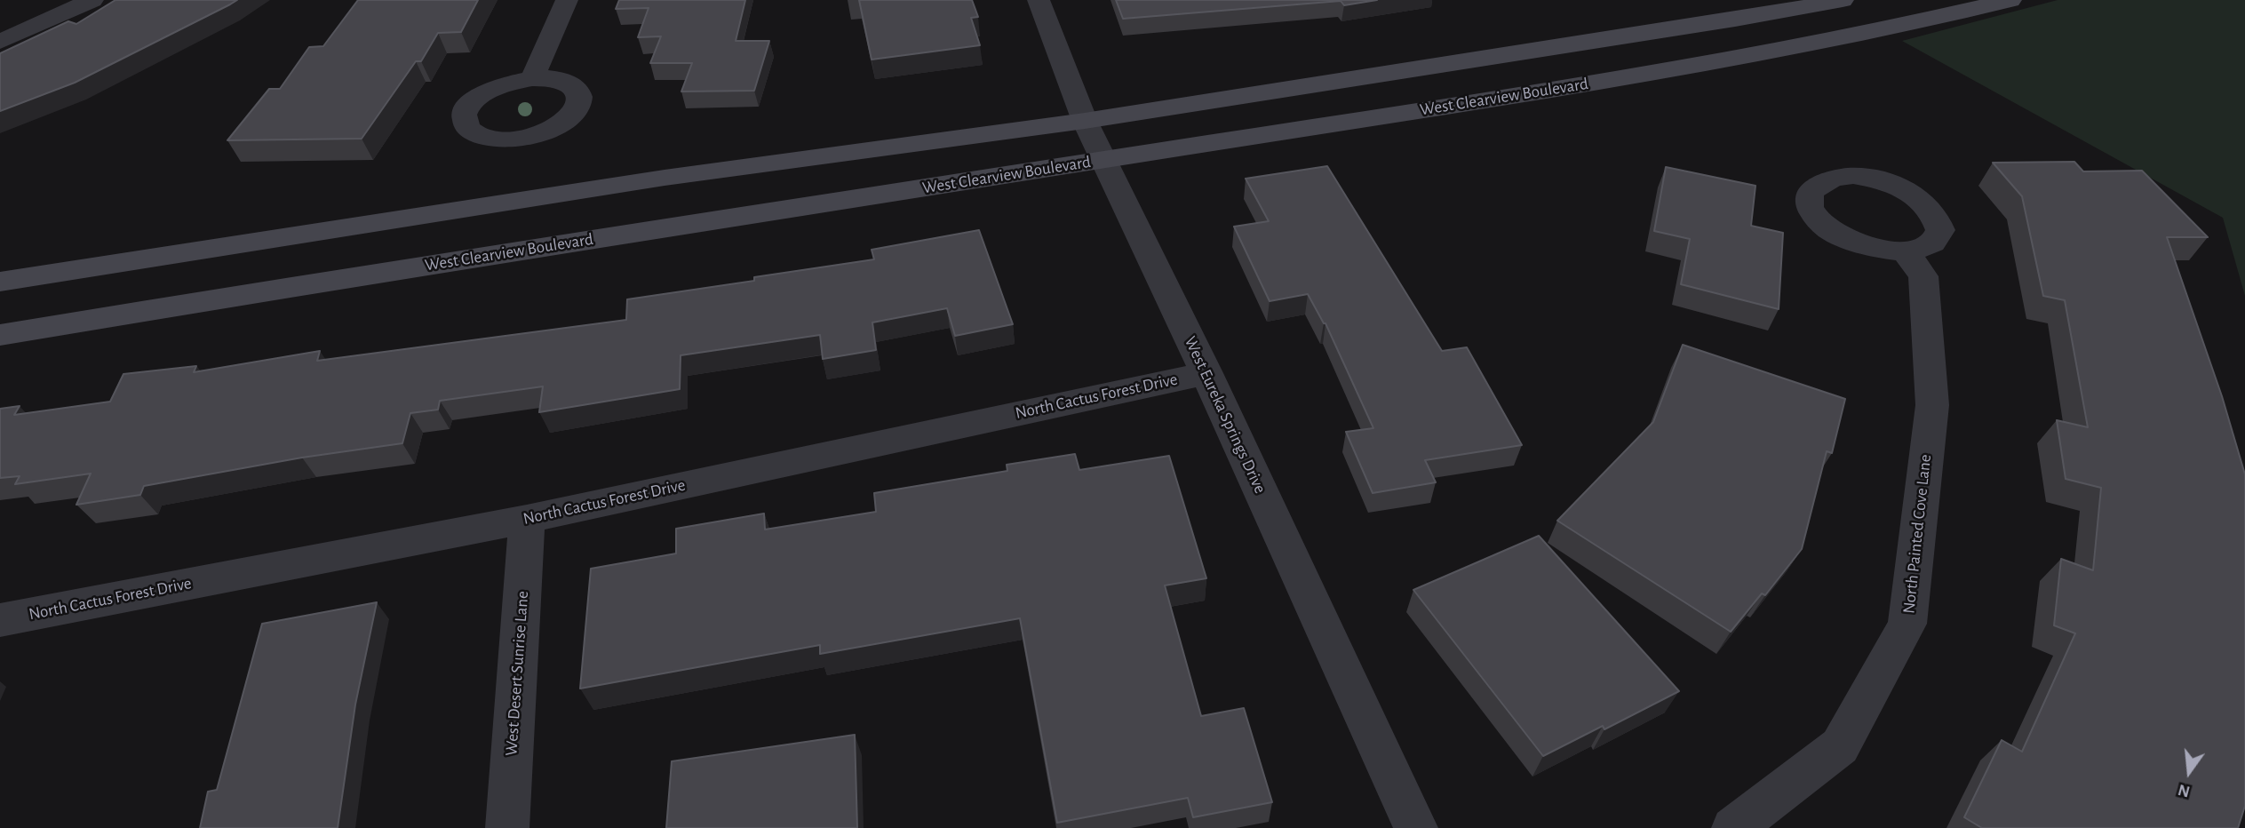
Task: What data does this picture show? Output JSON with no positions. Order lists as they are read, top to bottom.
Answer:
{
  "streets": {
    "street": [
      "West Clearview Boulevard",
      "North Cactus Forest Drive",
      "West Eureka Springs Drive",
      "North Painted Cove Lane",
      "West Desert Sunrise Lane"
    ]
  },
  "crossings": [
    ["West Clearview Boulevard", "West Eureka Springs Drive"],
    ["North Cactus Forest Drive", "West Eureka Springs Drive"],
    ["North Cactus Forest Drive", "West Desert Sunrise Lane"]
  ],
  "north": "bottom"
}
